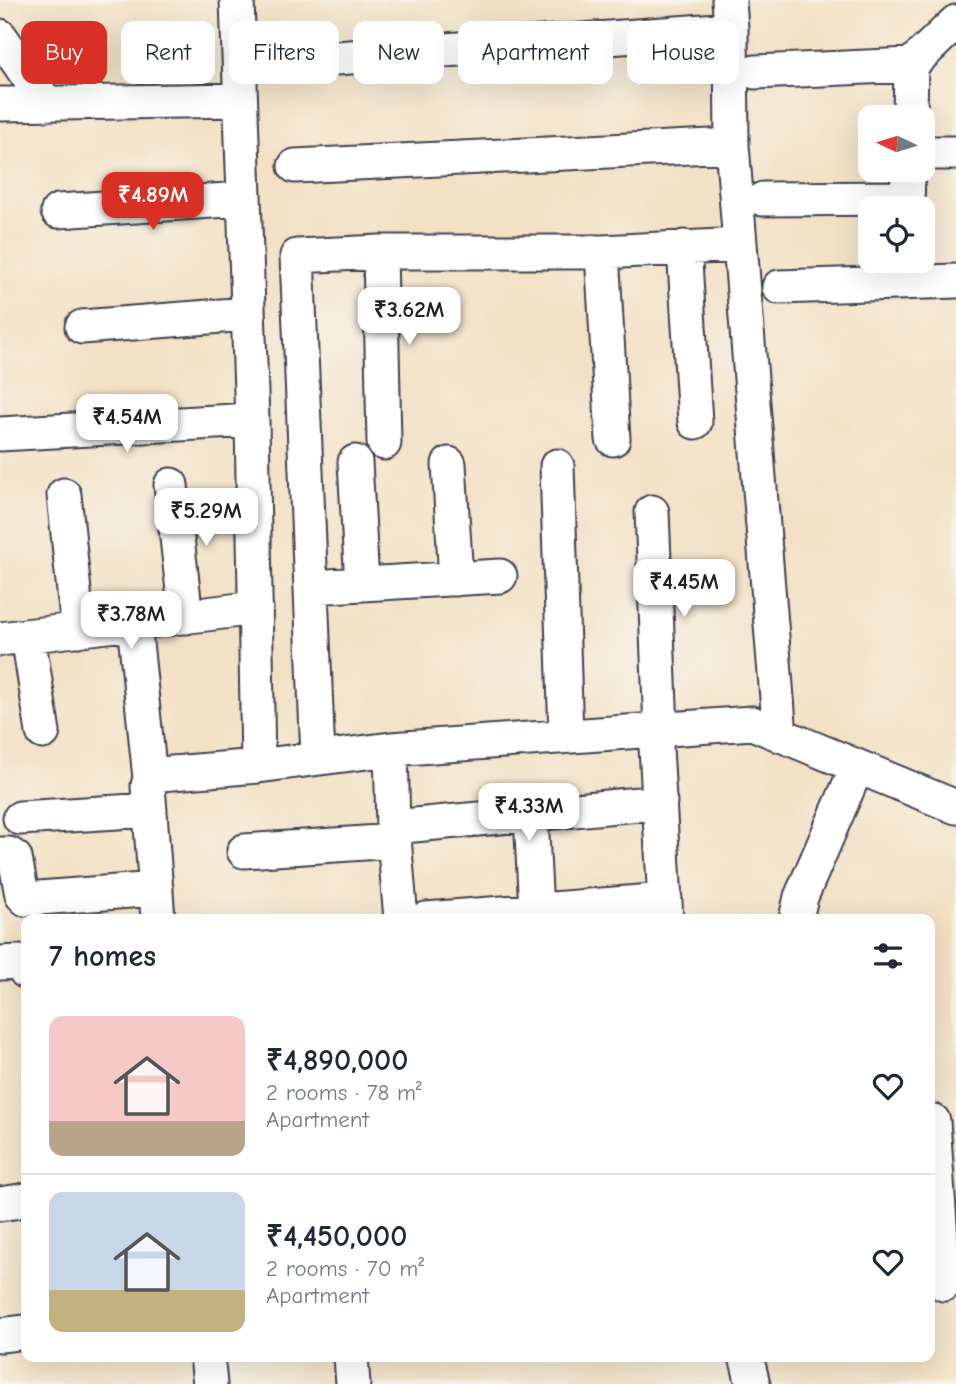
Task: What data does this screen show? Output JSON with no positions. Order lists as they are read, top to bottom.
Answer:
{
  "north": "left",
  "page": {
    "chip": [
      "Buy",
      "Rent",
      "Filters",
      "New",
      "Apartment",
      "House"
    ],
    "price": [
      "₹4.89M",
      "₹3.62M",
      "₹4.54M",
      "₹5.29M",
      "₹4.45M",
      "₹3.78M",
      "₹4.33M"
    ],
    "heading": "7 homes",
    "list": [
      {
        "name": "₹4,890,000",
        "note": "2 rooms · 78 m² · Apartment"
      },
      {
        "name": "₹4,450,000",
        "note": "2 rooms · 70 m² · Apartment"
      }
    ]
  }
}
